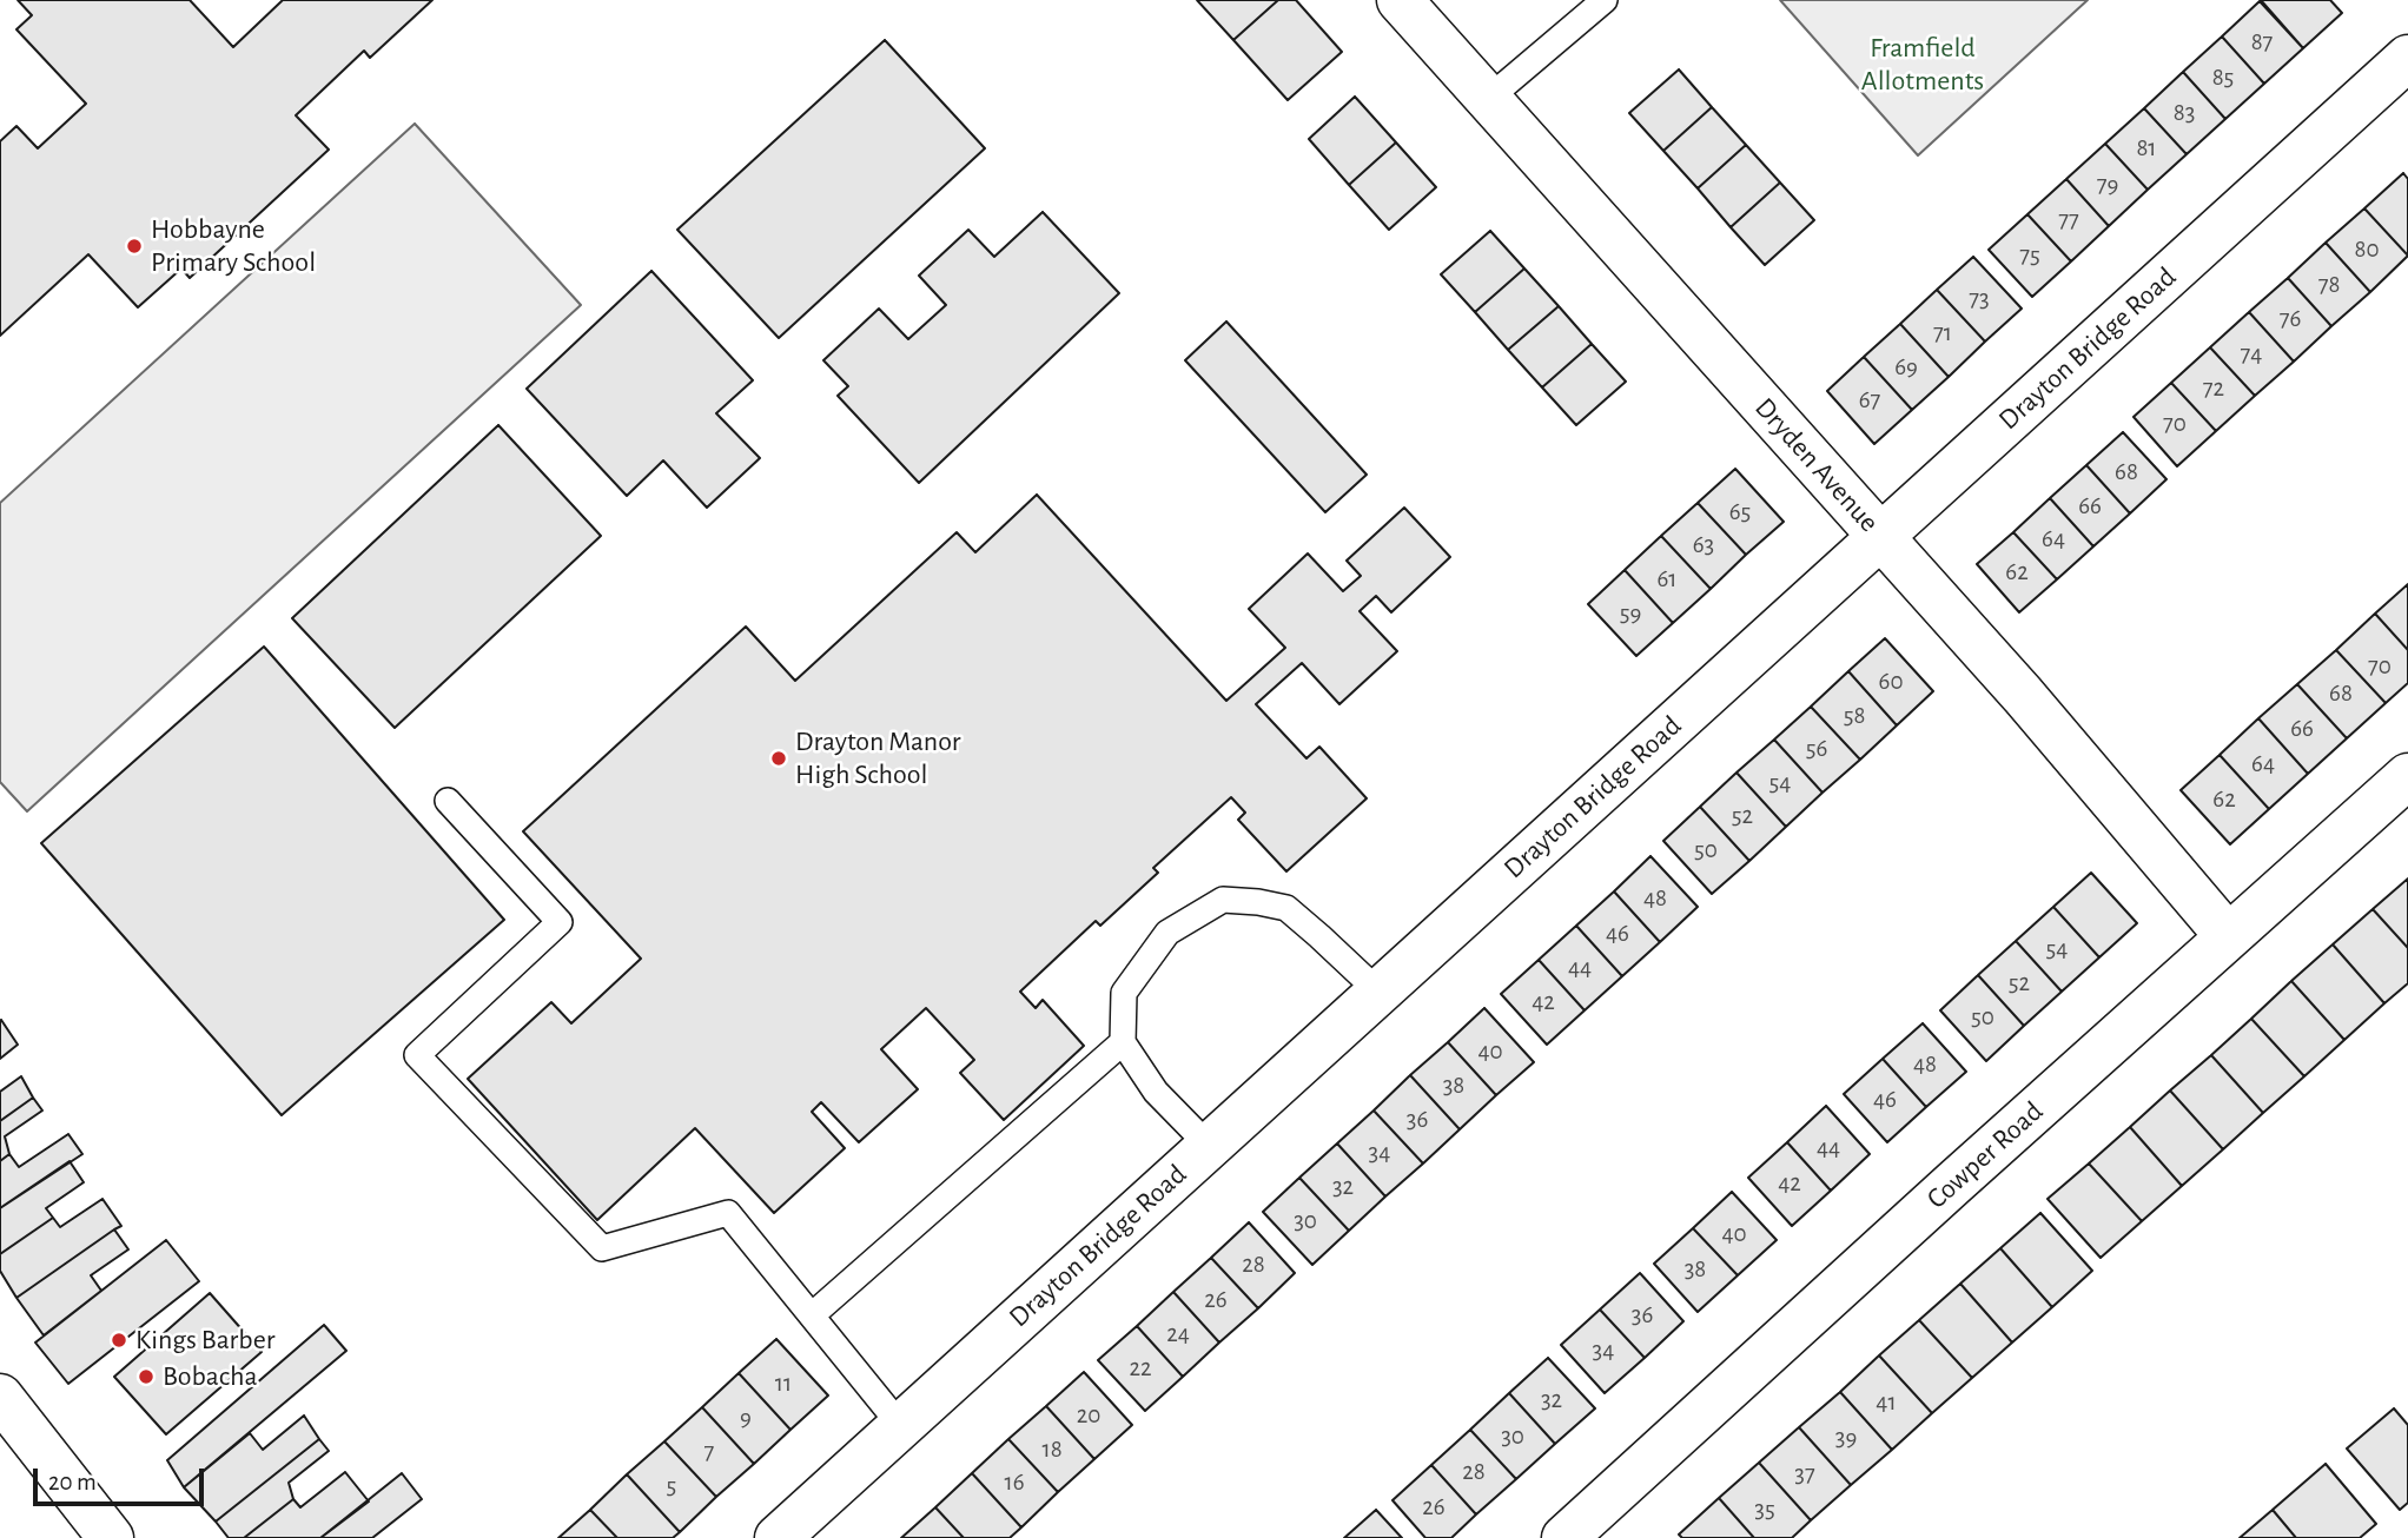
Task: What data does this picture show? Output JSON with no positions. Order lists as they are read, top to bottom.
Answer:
{
  "streets": {
    "street": ["Drayton Bridge Road", "Dryden Avenue", "Cowper Road"]
  },
  "crossings": [
    ["Drayton Bridge Road", "Dryden Avenue"],
    ["Dryden Avenue", "Cowper Road"]
  ],
  "parks": ["Framfield Allotments"],
  "places": [
    "Hobbayne Primary School",
    "Drayton Manor High School",
    "Kings Barber",
    "Bobacha"
  ],
  "house_numbers": [
    "87",
    "85",
    "83",
    "81",
    "79",
    "77",
    "80",
    "75",
    "78",
    "73",
    "76",
    "71",
    "74",
    "69",
    "72",
    "67",
    "70",
    "68",
    "66",
    "65",
    "64",
    "63",
    "62",
    "61",
    "59",
    "70",
    "60",
    "68",
    "58",
    "66",
    "56",
    "64",
    "54",
    "62",
    "52",
    "50",
    "48",
    "46",
    "54",
    "44",
    "52",
    "42",
    "50",
    "40",
    "48",
    "38",
    "46",
    "36",
    "44",
    "34",
    "42",
    "32",
    "30",
    "40",
    "28",
    "38",
    "26",
    "36",
    "24",
    "34",
    "22",
    "11",
    "32",
    "41",
    "20",
    "9",
    "30",
    "39",
    "18",
    "7",
    "28",
    "37",
    "16",
    "5",
    "26",
    "35"
  ],
  "scale_bar": "20 m"
}
